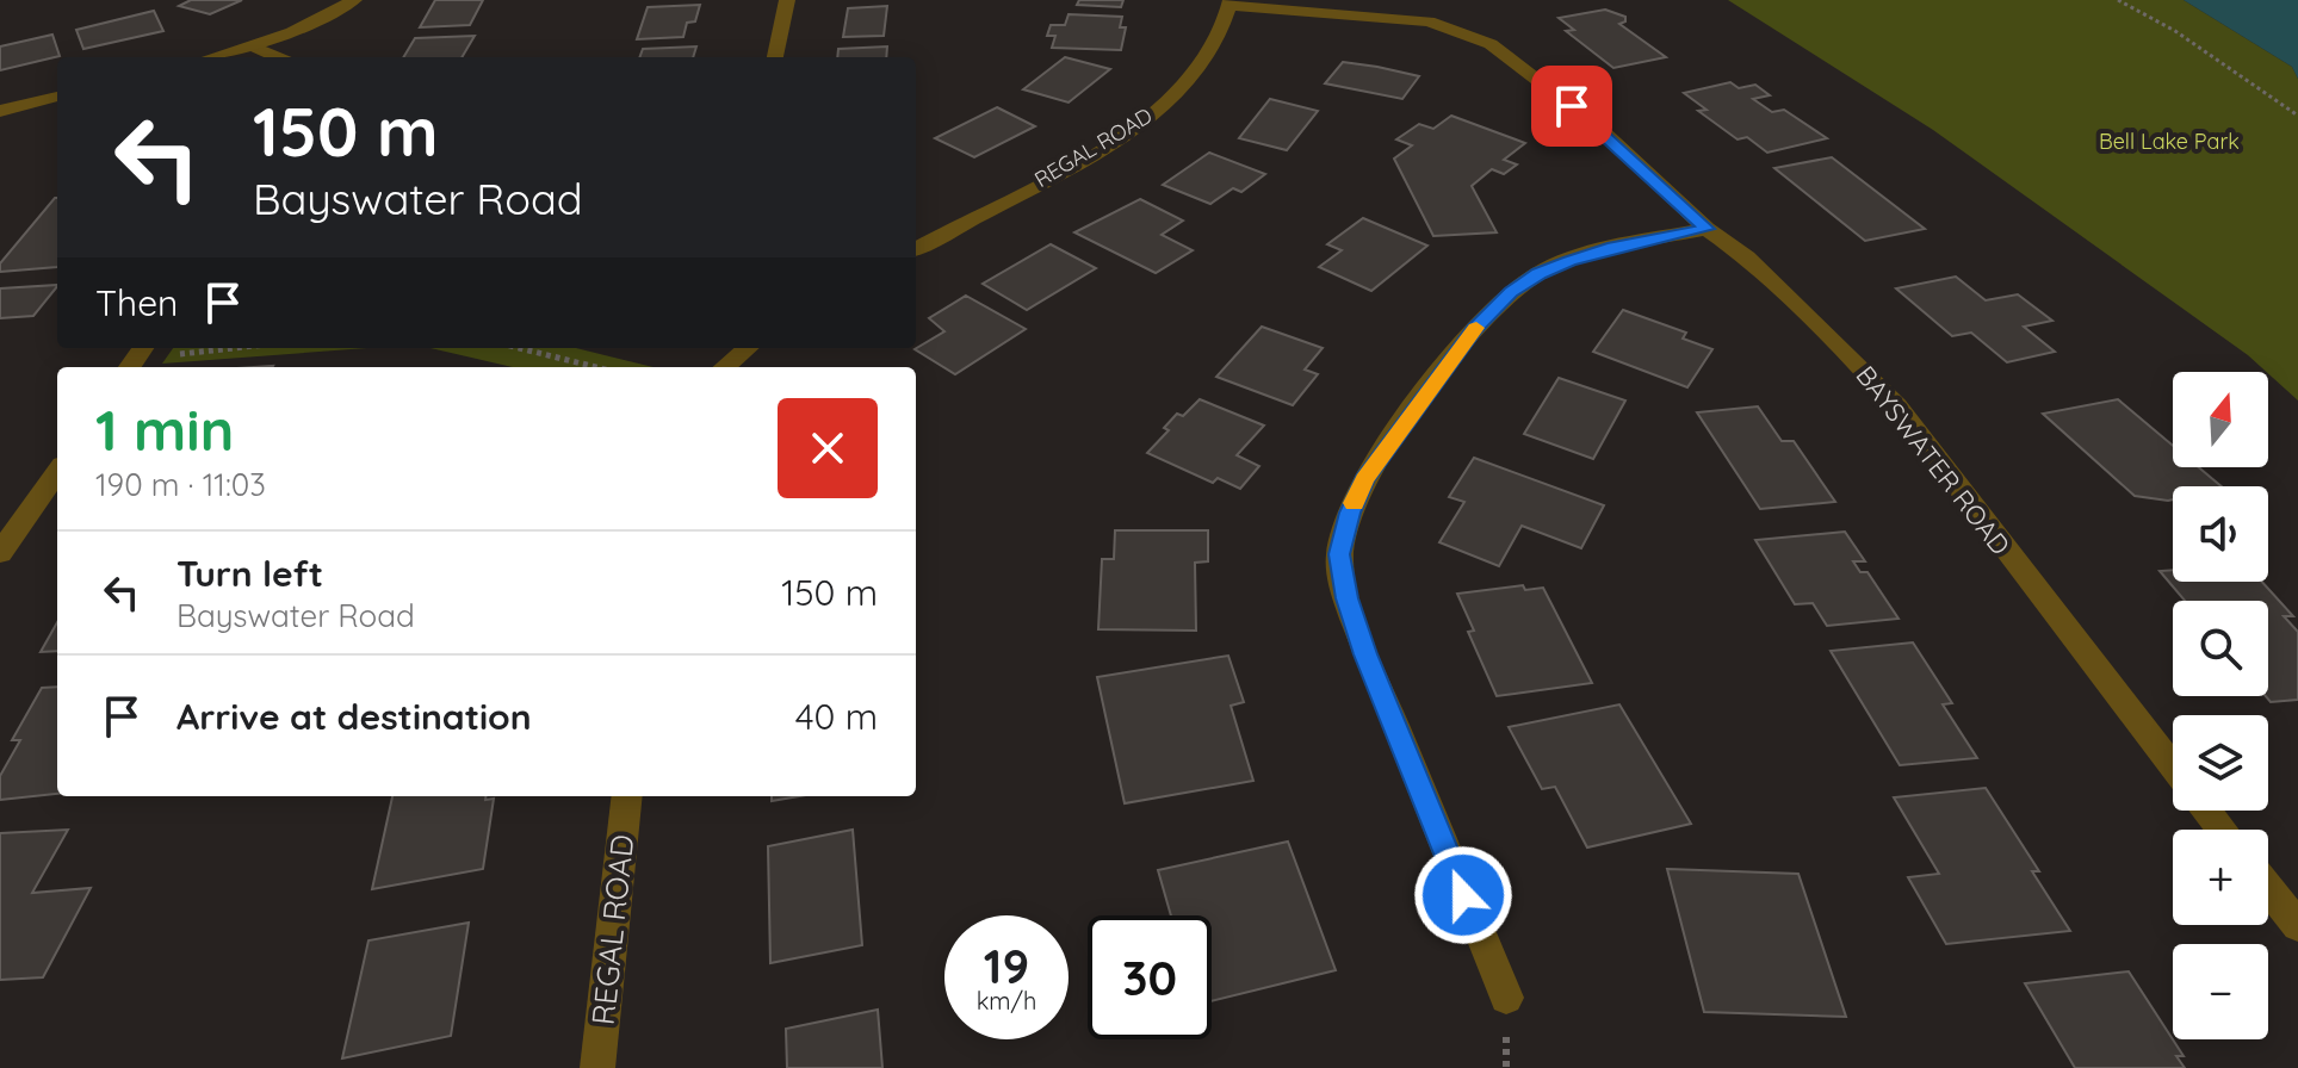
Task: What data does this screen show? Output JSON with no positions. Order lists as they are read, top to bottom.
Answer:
{
  "streets": {
    "street": ["REGAL ROAD", "BAYSWATER ROAD"]
  },
  "crossings": [
    ["REGAL ROAD", "BAYSWATER ROAD"]
  ],
  "parks": ["Bell Lake Park"],
  "north": "top",
  "page": {
    "turn": ["150 m", "Bayswater Road"],
    "then": "Then",
    "heading": ["1 min", "190 m · 11:03"],
    "map_buttons": ["+", "−"],
    "list": [
      {
        "name": "Turn left",
        "note": "Bayswater Road",
        "value": "150 m"
      },
      {
        "name": "Arrive at destination",
        "value": "40 m"
      }
    ],
    "speed": "19 km/h",
    "limit": "30"
  }
}
